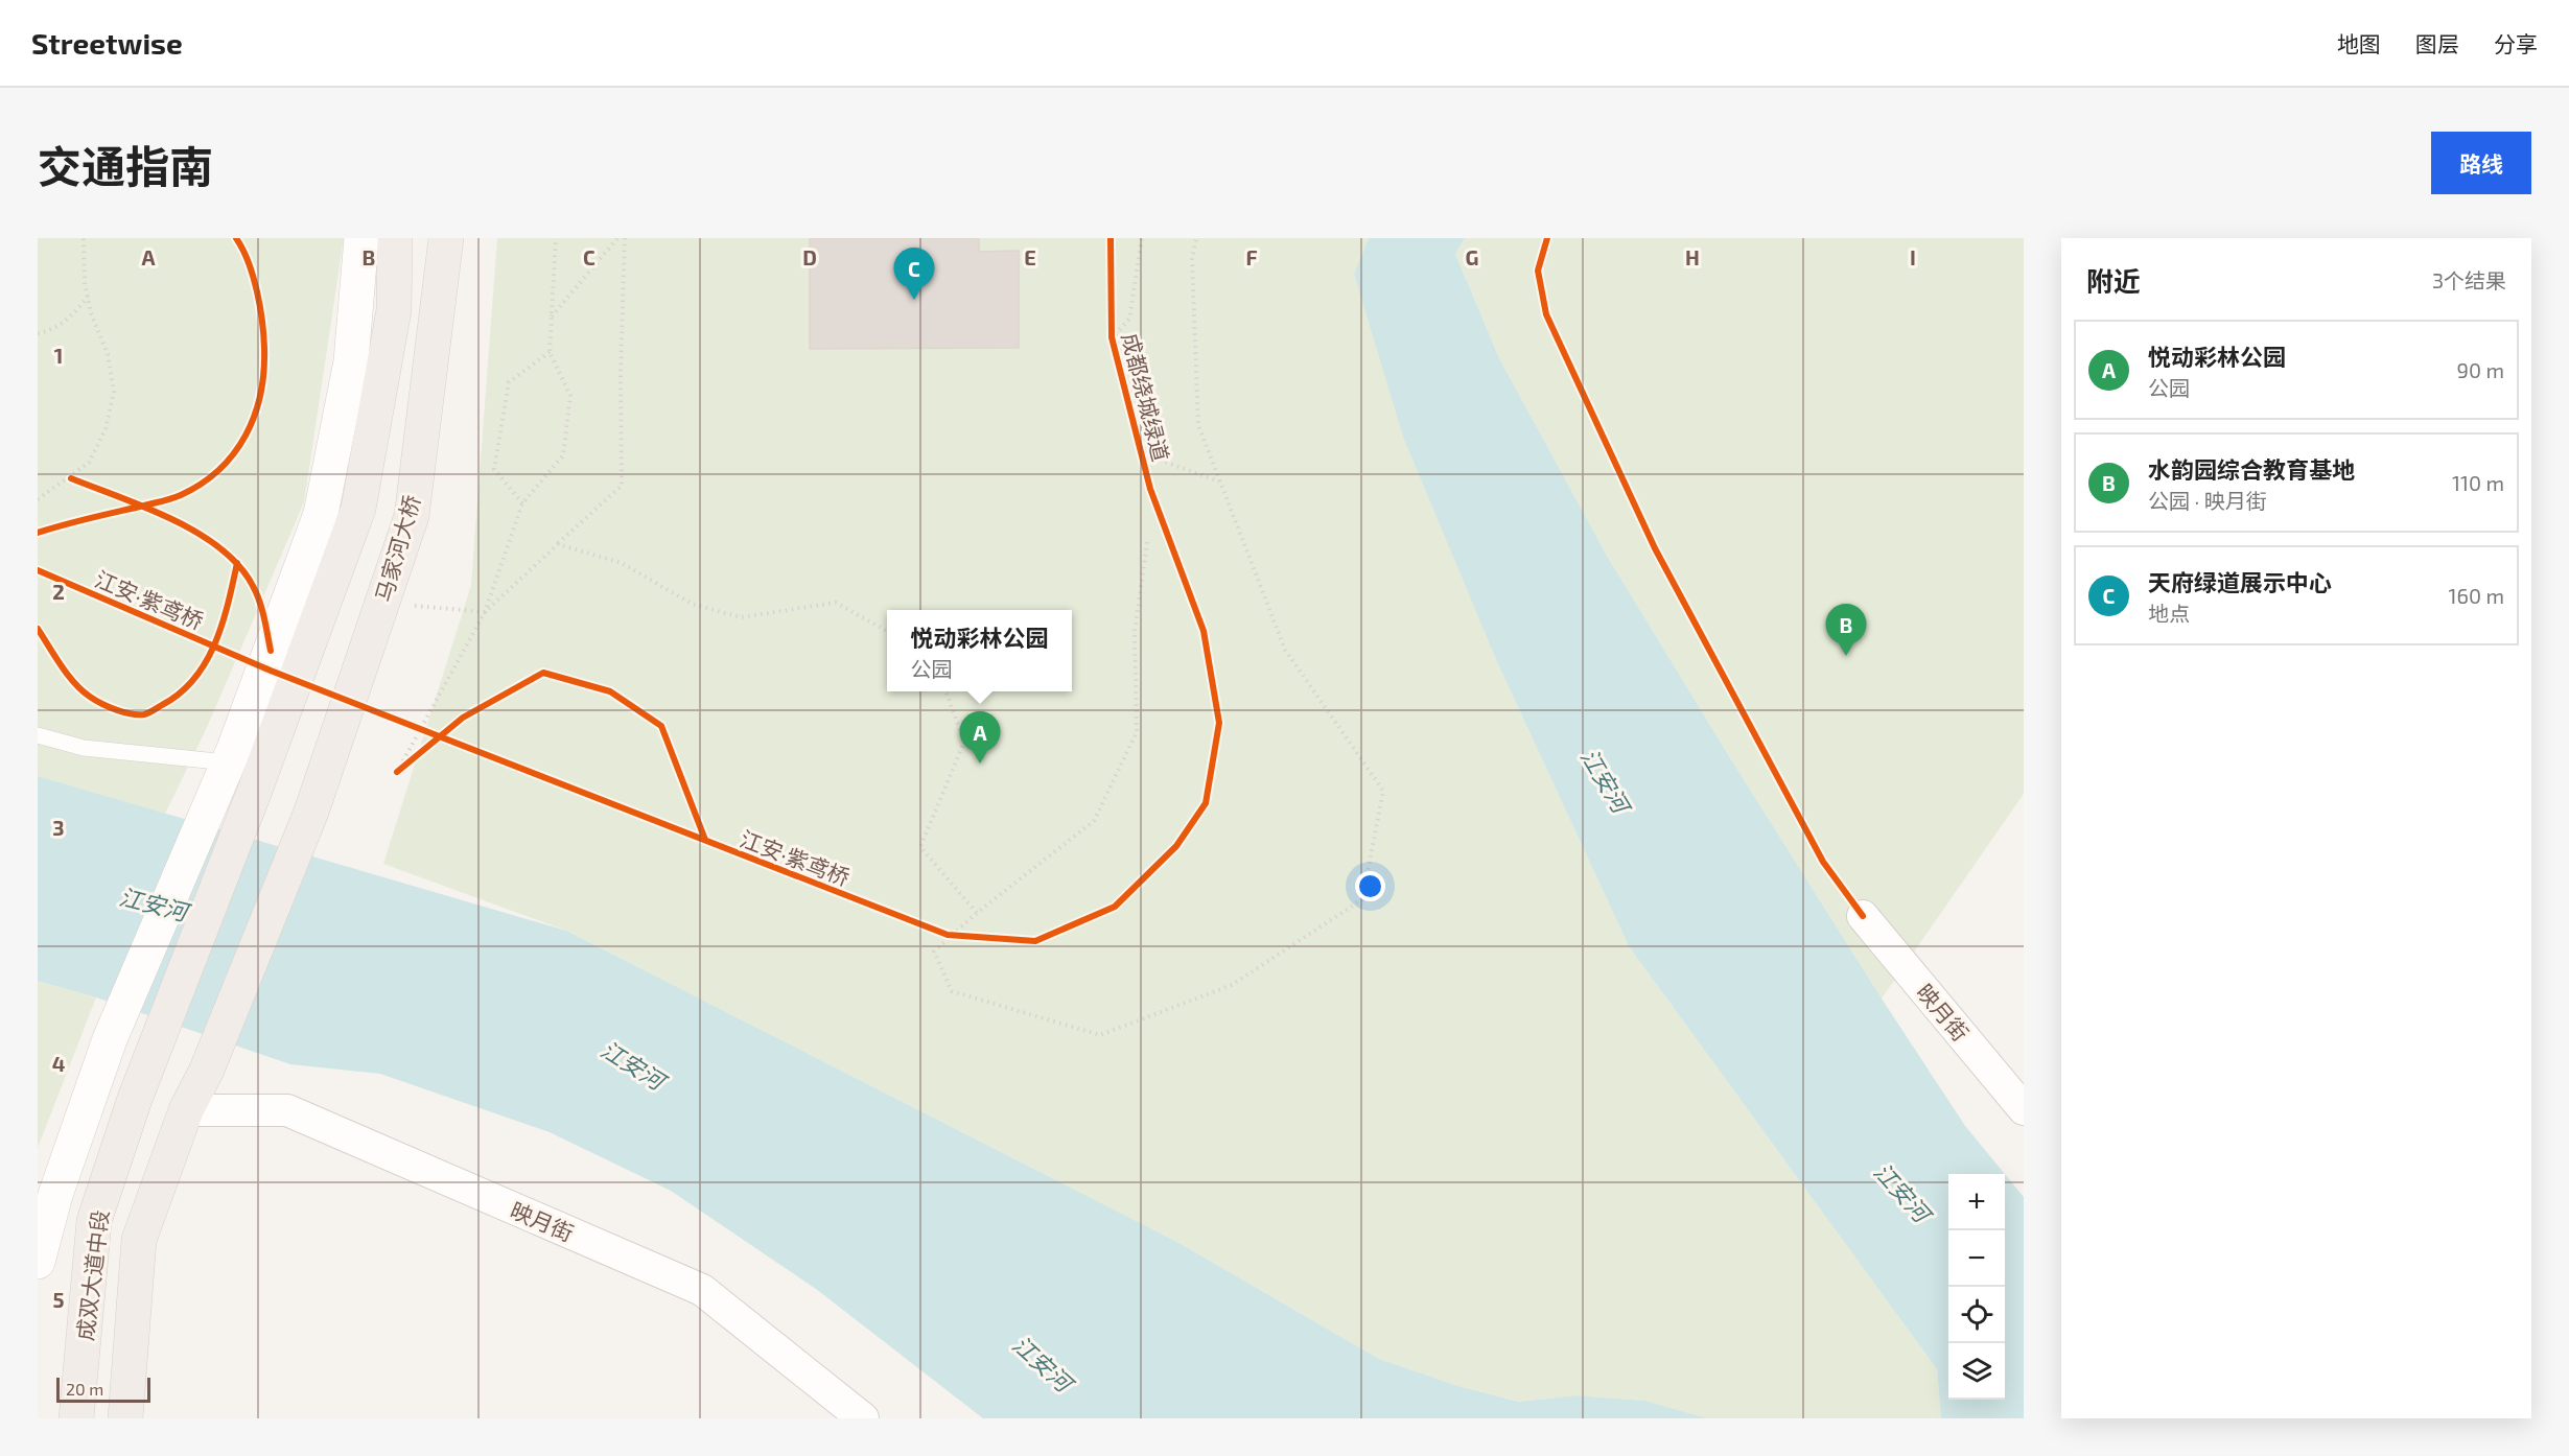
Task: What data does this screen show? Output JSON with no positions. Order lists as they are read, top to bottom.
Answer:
{
  "streets": {
    "main road": ["马家河大桥", "成双大道中段"],
    "street": ["映月街"],
    "cycle path": ["成都绕城绿道"]
  },
  "crossings": [
    ["马家河大桥", "成双大道中段"],
    ["映月街", "成双大道中段"]
  ],
  "water": ["江安河"],
  "scale_bar": "20 m",
  "page": {
    "header": "Streetwise",
    "nav": ["地图", "图层", "分享"],
    "title": "交通指南",
    "buttons": "路线",
    "heading": ["附近", "3个结果"],
    "pins": ["C", "B", "A"],
    "list": [
      {
        "mark": "A",
        "name": "悦动彩林公园",
        "note": "公园",
        "value": "90 m"
      },
      {
        "mark": "B",
        "name": "水韵园综合教育基地",
        "note": "公园 · 映月街",
        "value": "110 m"
      },
      {
        "mark": "C",
        "name": "天府绿道展示中心",
        "note": "地点",
        "value": "160 m"
      }
    ],
    "popup": ["悦动彩林公园", "公园"],
    "map_buttons": ["+", "−"],
    "scale": "20 m"
  },
  "grid": {
    "columns": [
      "A",
      "B",
      "C",
      "D",
      "E",
      "F",
      "G",
      "H",
      "I"
    ],
    "rows": [
      "1",
      "2",
      "3",
      "4",
      "5"
    ]
  }
}
